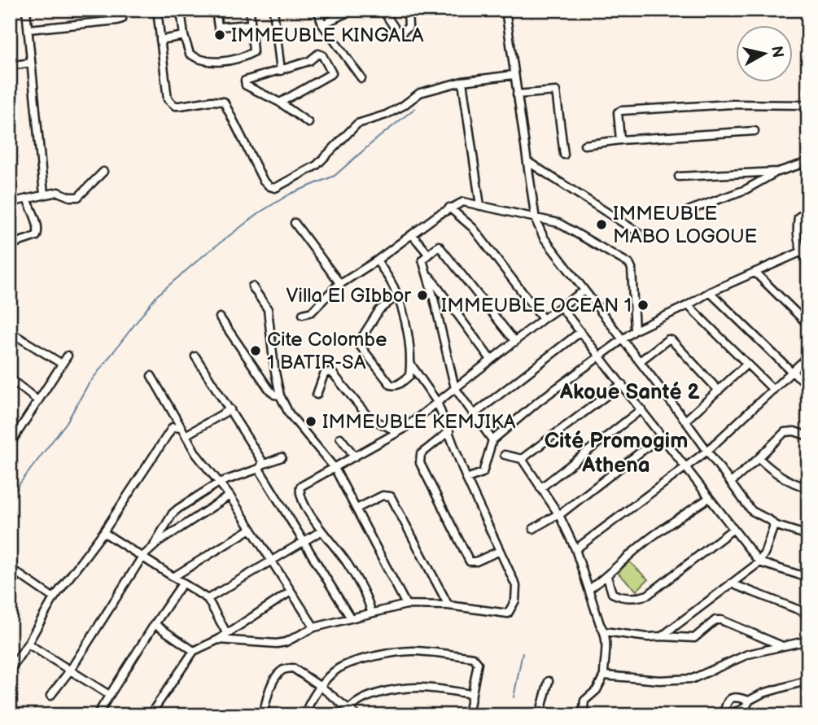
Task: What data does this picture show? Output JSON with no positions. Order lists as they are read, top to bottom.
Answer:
{
  "districts": ["Akoue Santé 2", "Cité Promogim Athena"],
  "places": [
    "IMMEUBLE KINGALA",
    "IMMEUBLE MABO LOGOUE",
    "Villa El GIbbor",
    "IMMEUBLE OCEAN 1",
    "Cite Colombe 1 BATIR-SA",
    "IMMEUBLE KEMJIKA"
  ],
  "north": "right"
}
